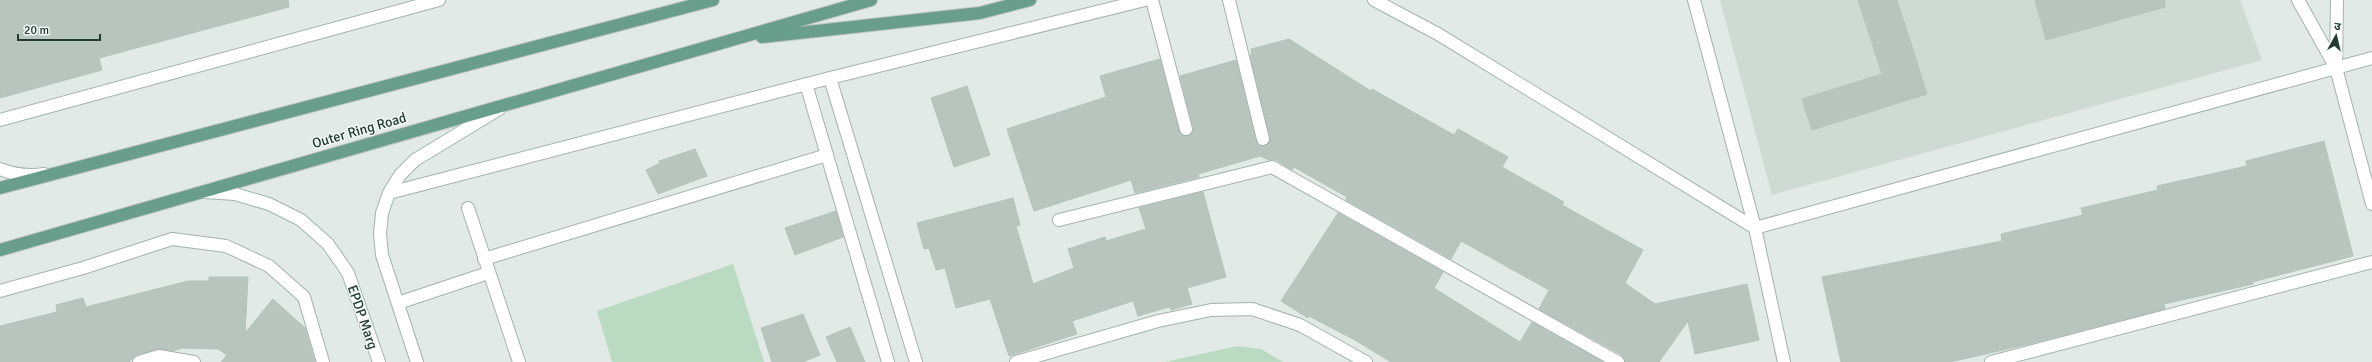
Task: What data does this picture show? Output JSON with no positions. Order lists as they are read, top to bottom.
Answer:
{
  "streets": {
    "main road": ["Outer Ring Road"],
    "street": ["EPDP Marg"]
  },
  "crossings": [
    ["Outer Ring Road", "EPDP Marg"]
  ],
  "scale_bar": "20 m",
  "north": "top"
}
